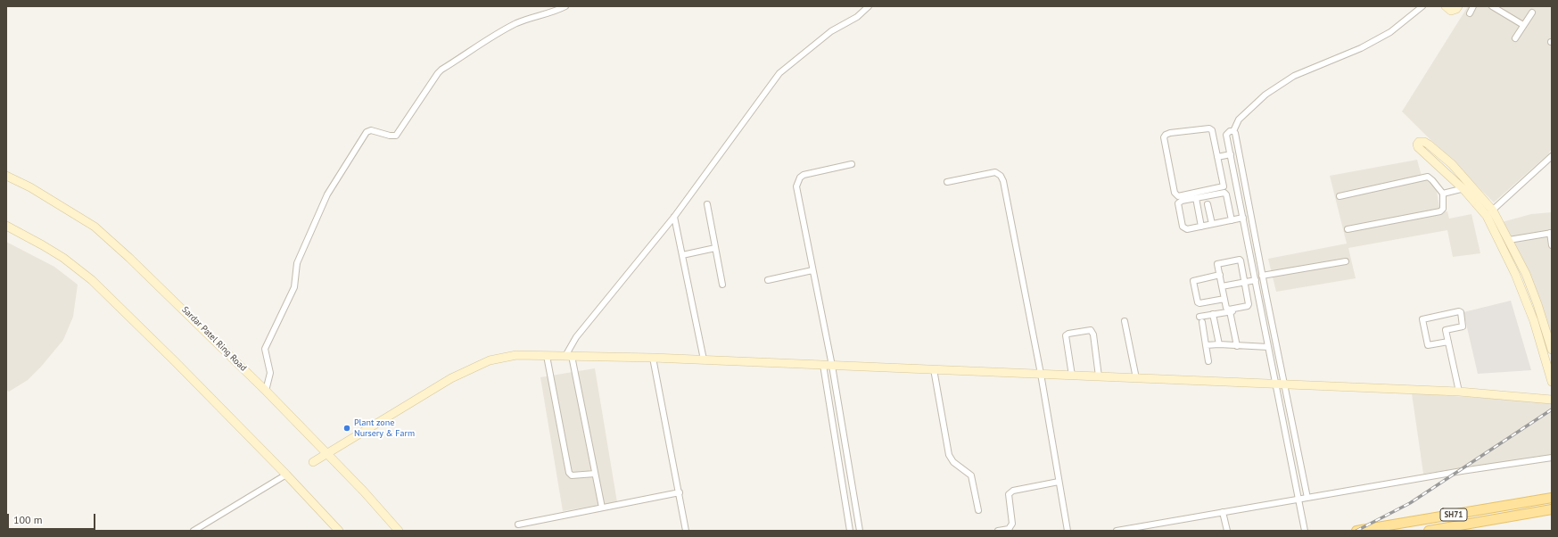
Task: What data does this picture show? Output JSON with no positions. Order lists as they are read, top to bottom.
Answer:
{
  "streets": {
    "main road": ["SH71"],
    "street": ["Sardar Patel Ring Road"]
  },
  "places": ["Plant zone Nursery & Farm"],
  "scale_bar": "100 m"
}
